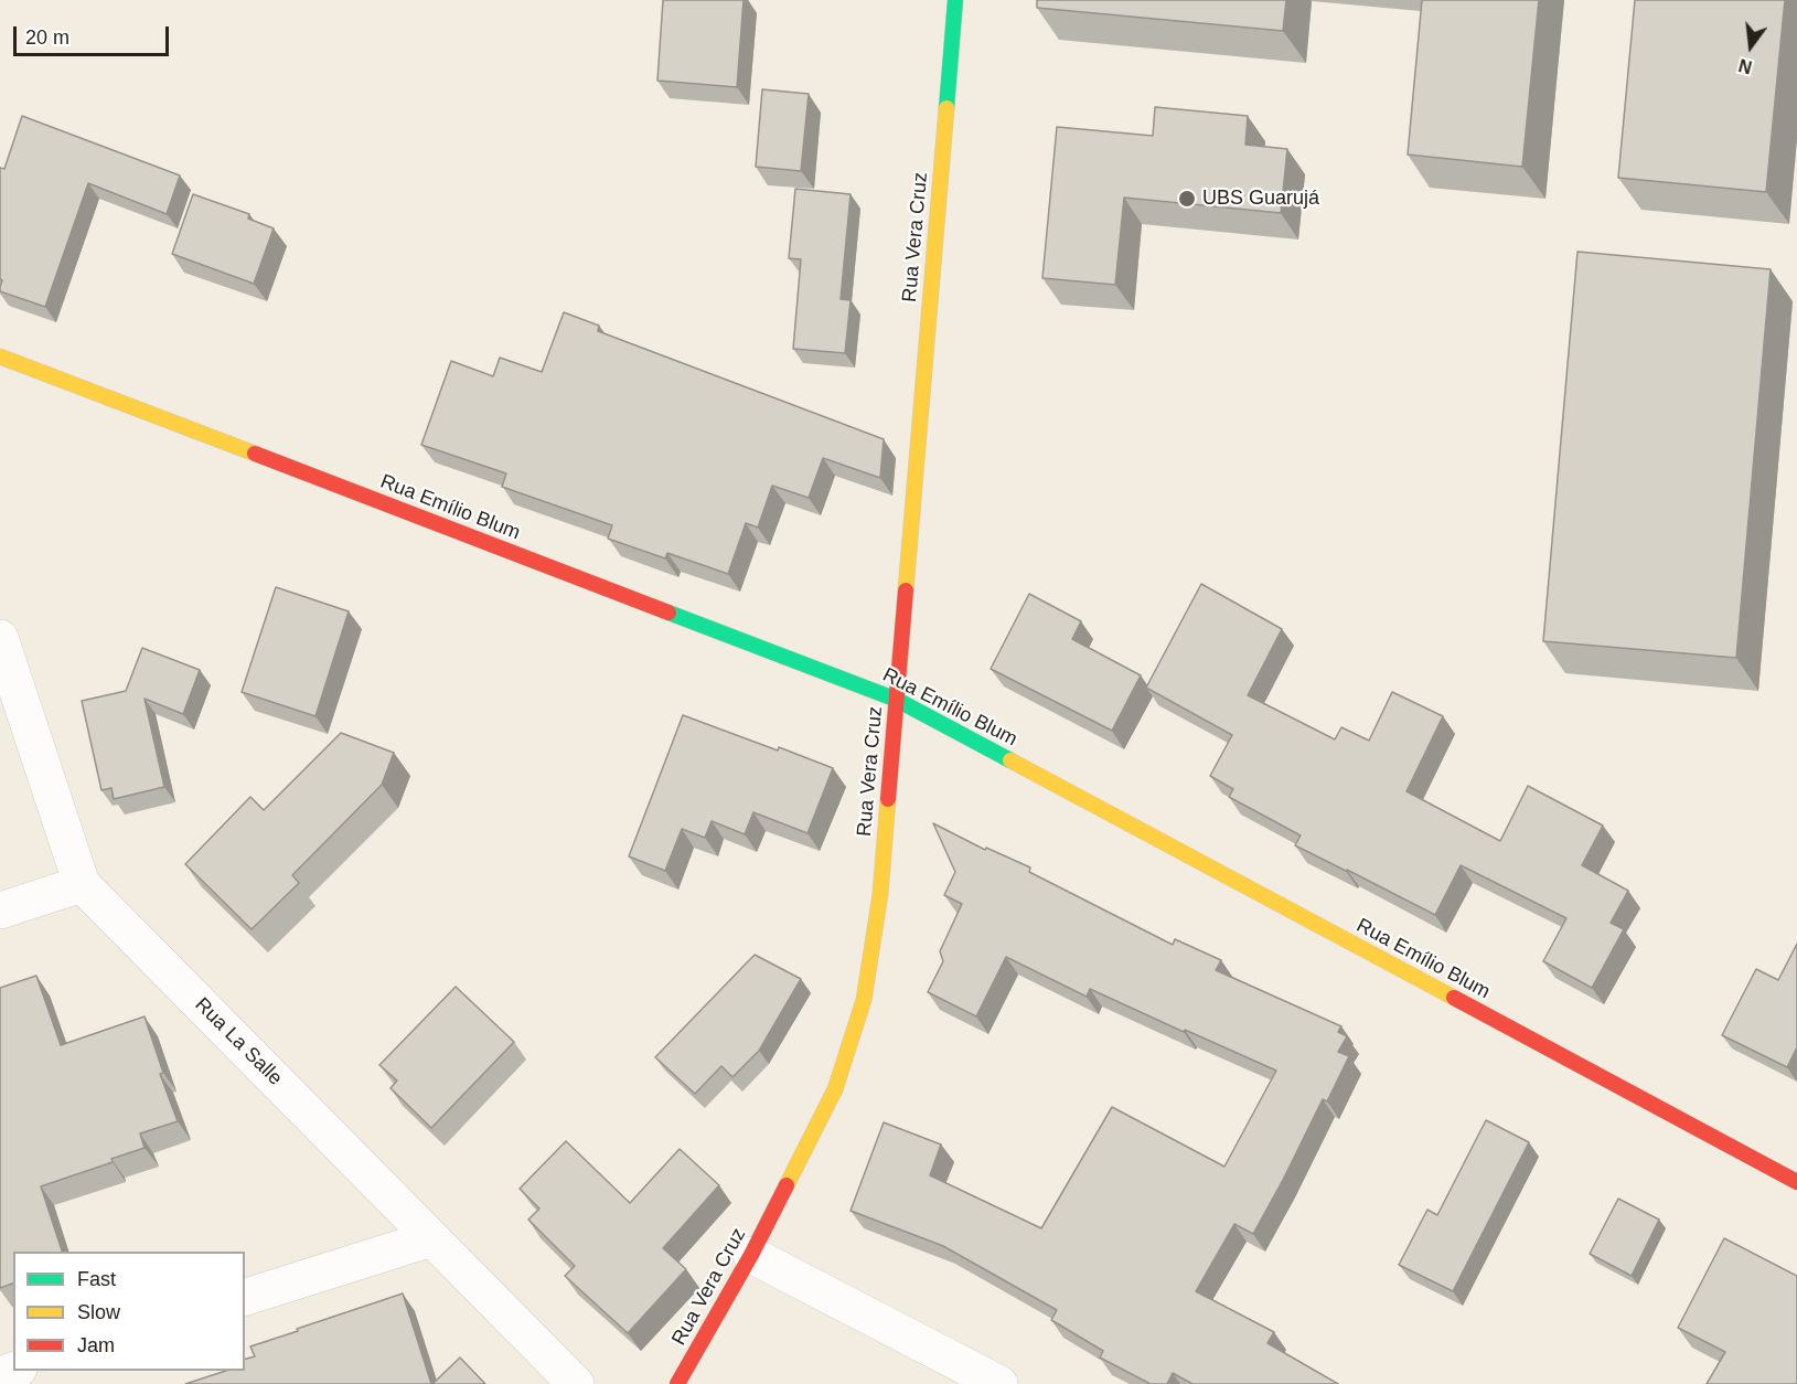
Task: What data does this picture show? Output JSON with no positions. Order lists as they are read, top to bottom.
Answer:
{
  "streets": {
    "main road": ["Rua Vera Cruz", "Rua Emílio Blum"],
    "street": ["Rua La Salle"]
  },
  "crossings": [
    ["Rua Vera Cruz", "Rua Emílio Blum"]
  ],
  "places": ["UBS Guarujá"],
  "legend": ["Fast", "Slow", "Jam"],
  "scale_bar": "20 m",
  "north": "bottom"
}
